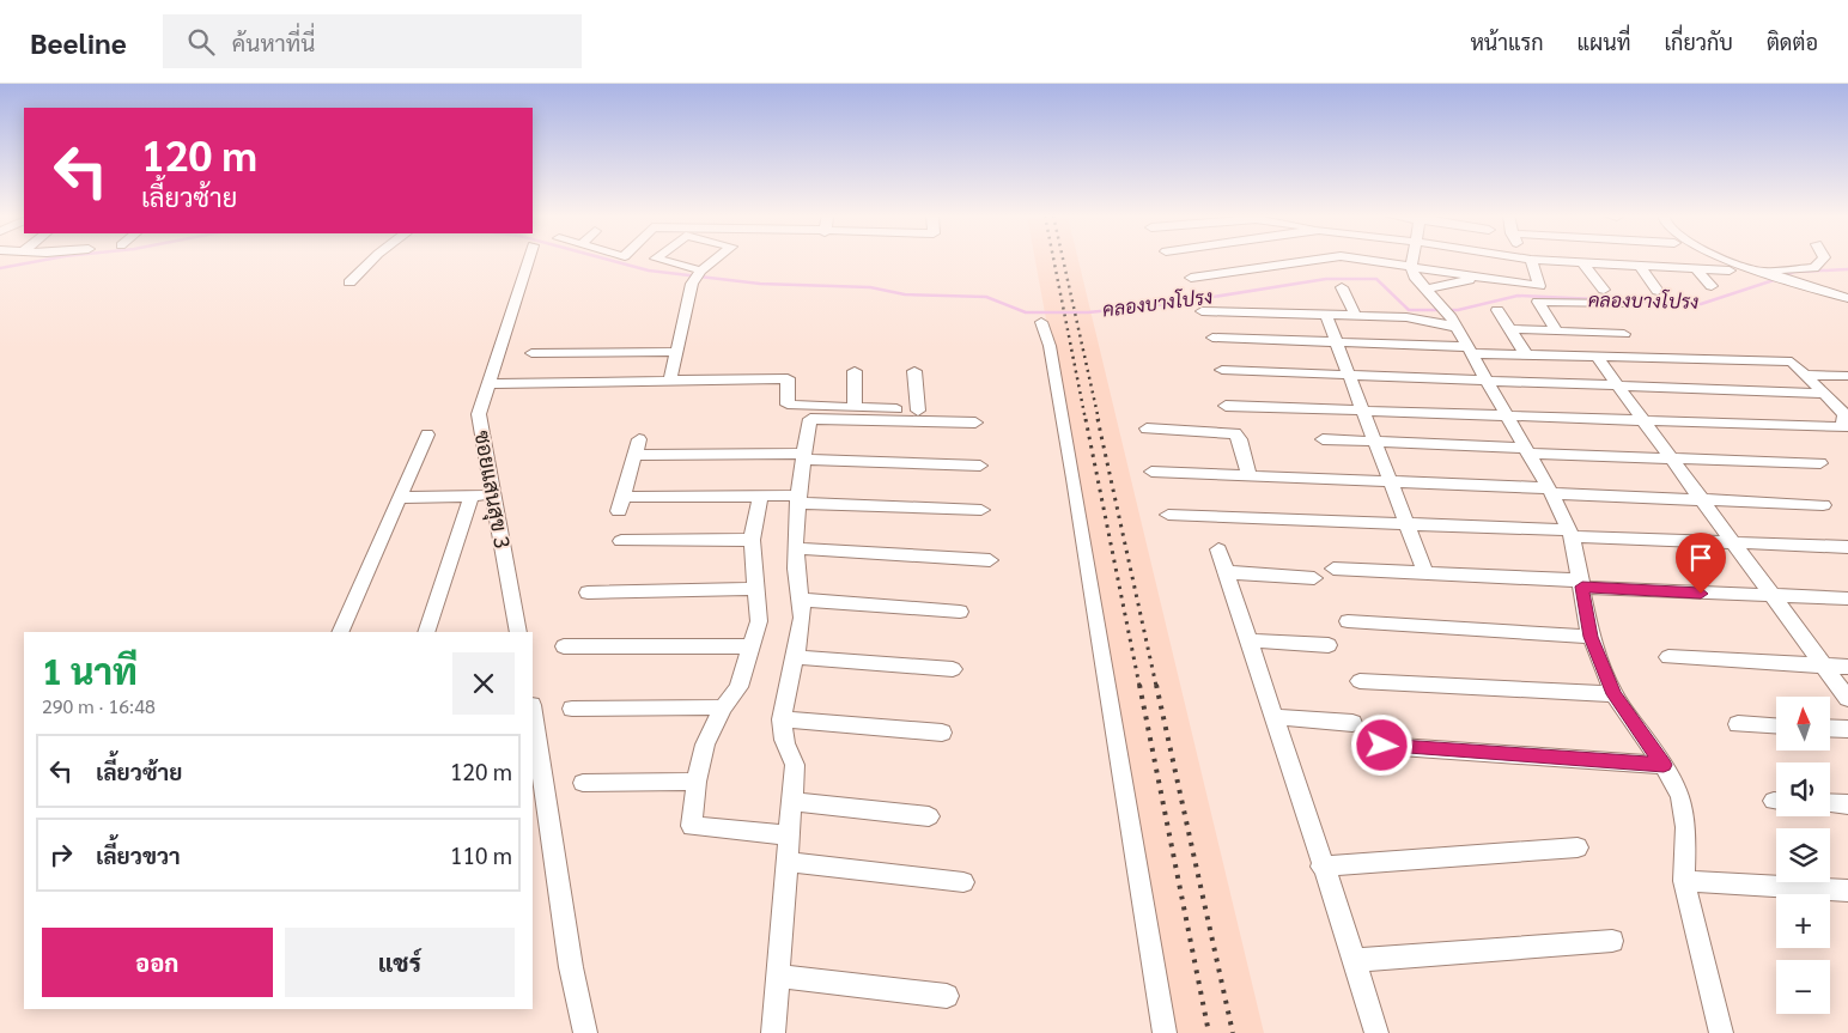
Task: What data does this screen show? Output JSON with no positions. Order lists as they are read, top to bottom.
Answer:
{
  "streets": {
    "street": ["ซอยแสนสุข 3"]
  },
  "water": ["คลองบางโปรง"],
  "north": "top",
  "page": {
    "header": "Beeline",
    "search": "ค้นหาที่นี่",
    "nav": [
      "หน้าแรก",
      "แผนที่",
      "เกี่ยวกับ",
      "ติดต่อ"
    ],
    "turn": ["120 m", "เลี้ยวซ้าย"],
    "heading": ["1 นาที", "290 m · 16:48"],
    "map_buttons": ["+", "−"],
    "list": [
      {
        "name": "เลี้ยวซ้าย",
        "value": "120 m"
      },
      {
        "name": "เลี้ยวขวา",
        "value": "110 m"
      }
    ],
    "buttons": ["ออก", "แชร์"]
  }
}
